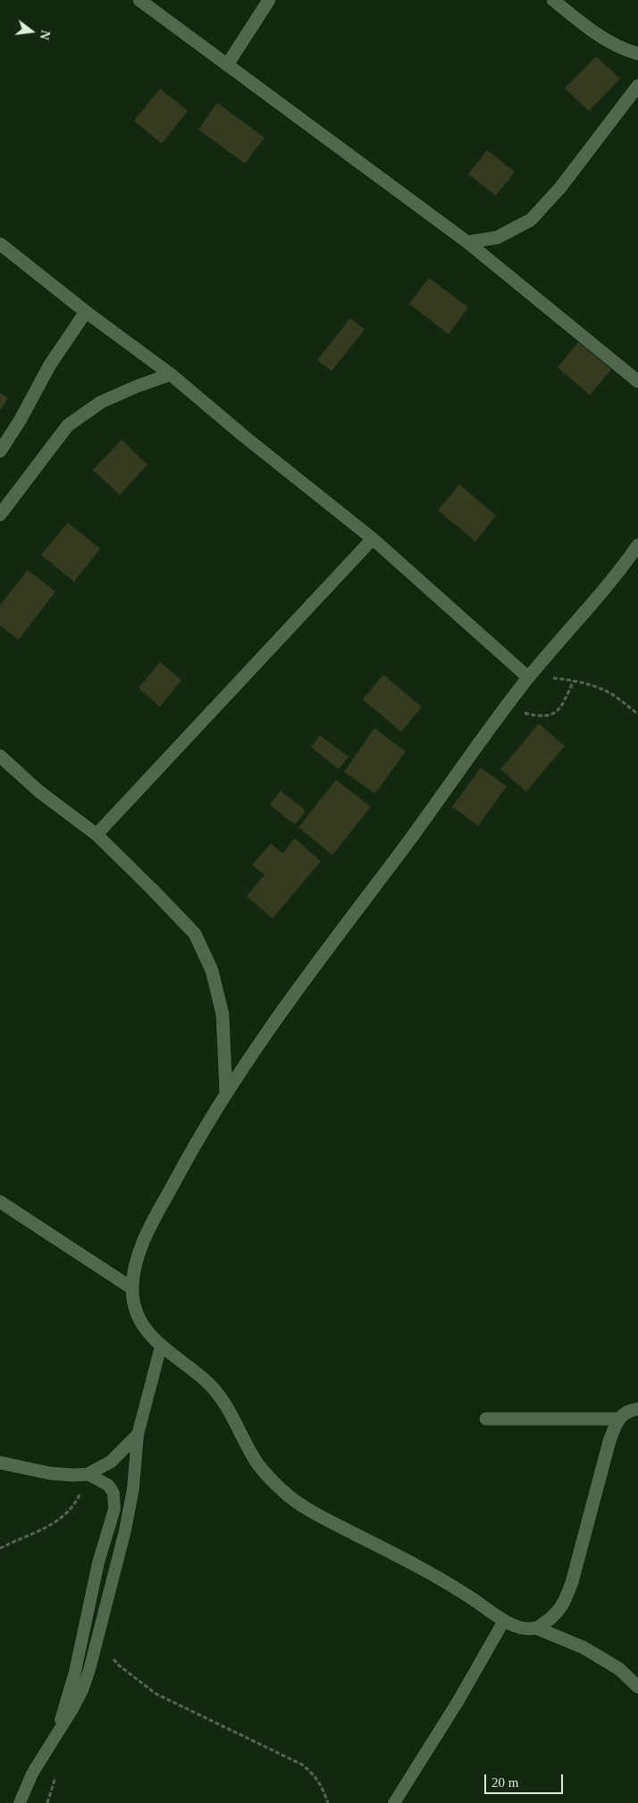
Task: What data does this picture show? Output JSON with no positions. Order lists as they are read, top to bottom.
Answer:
{
  "scale_bar": "20 m",
  "north": "right"
}
